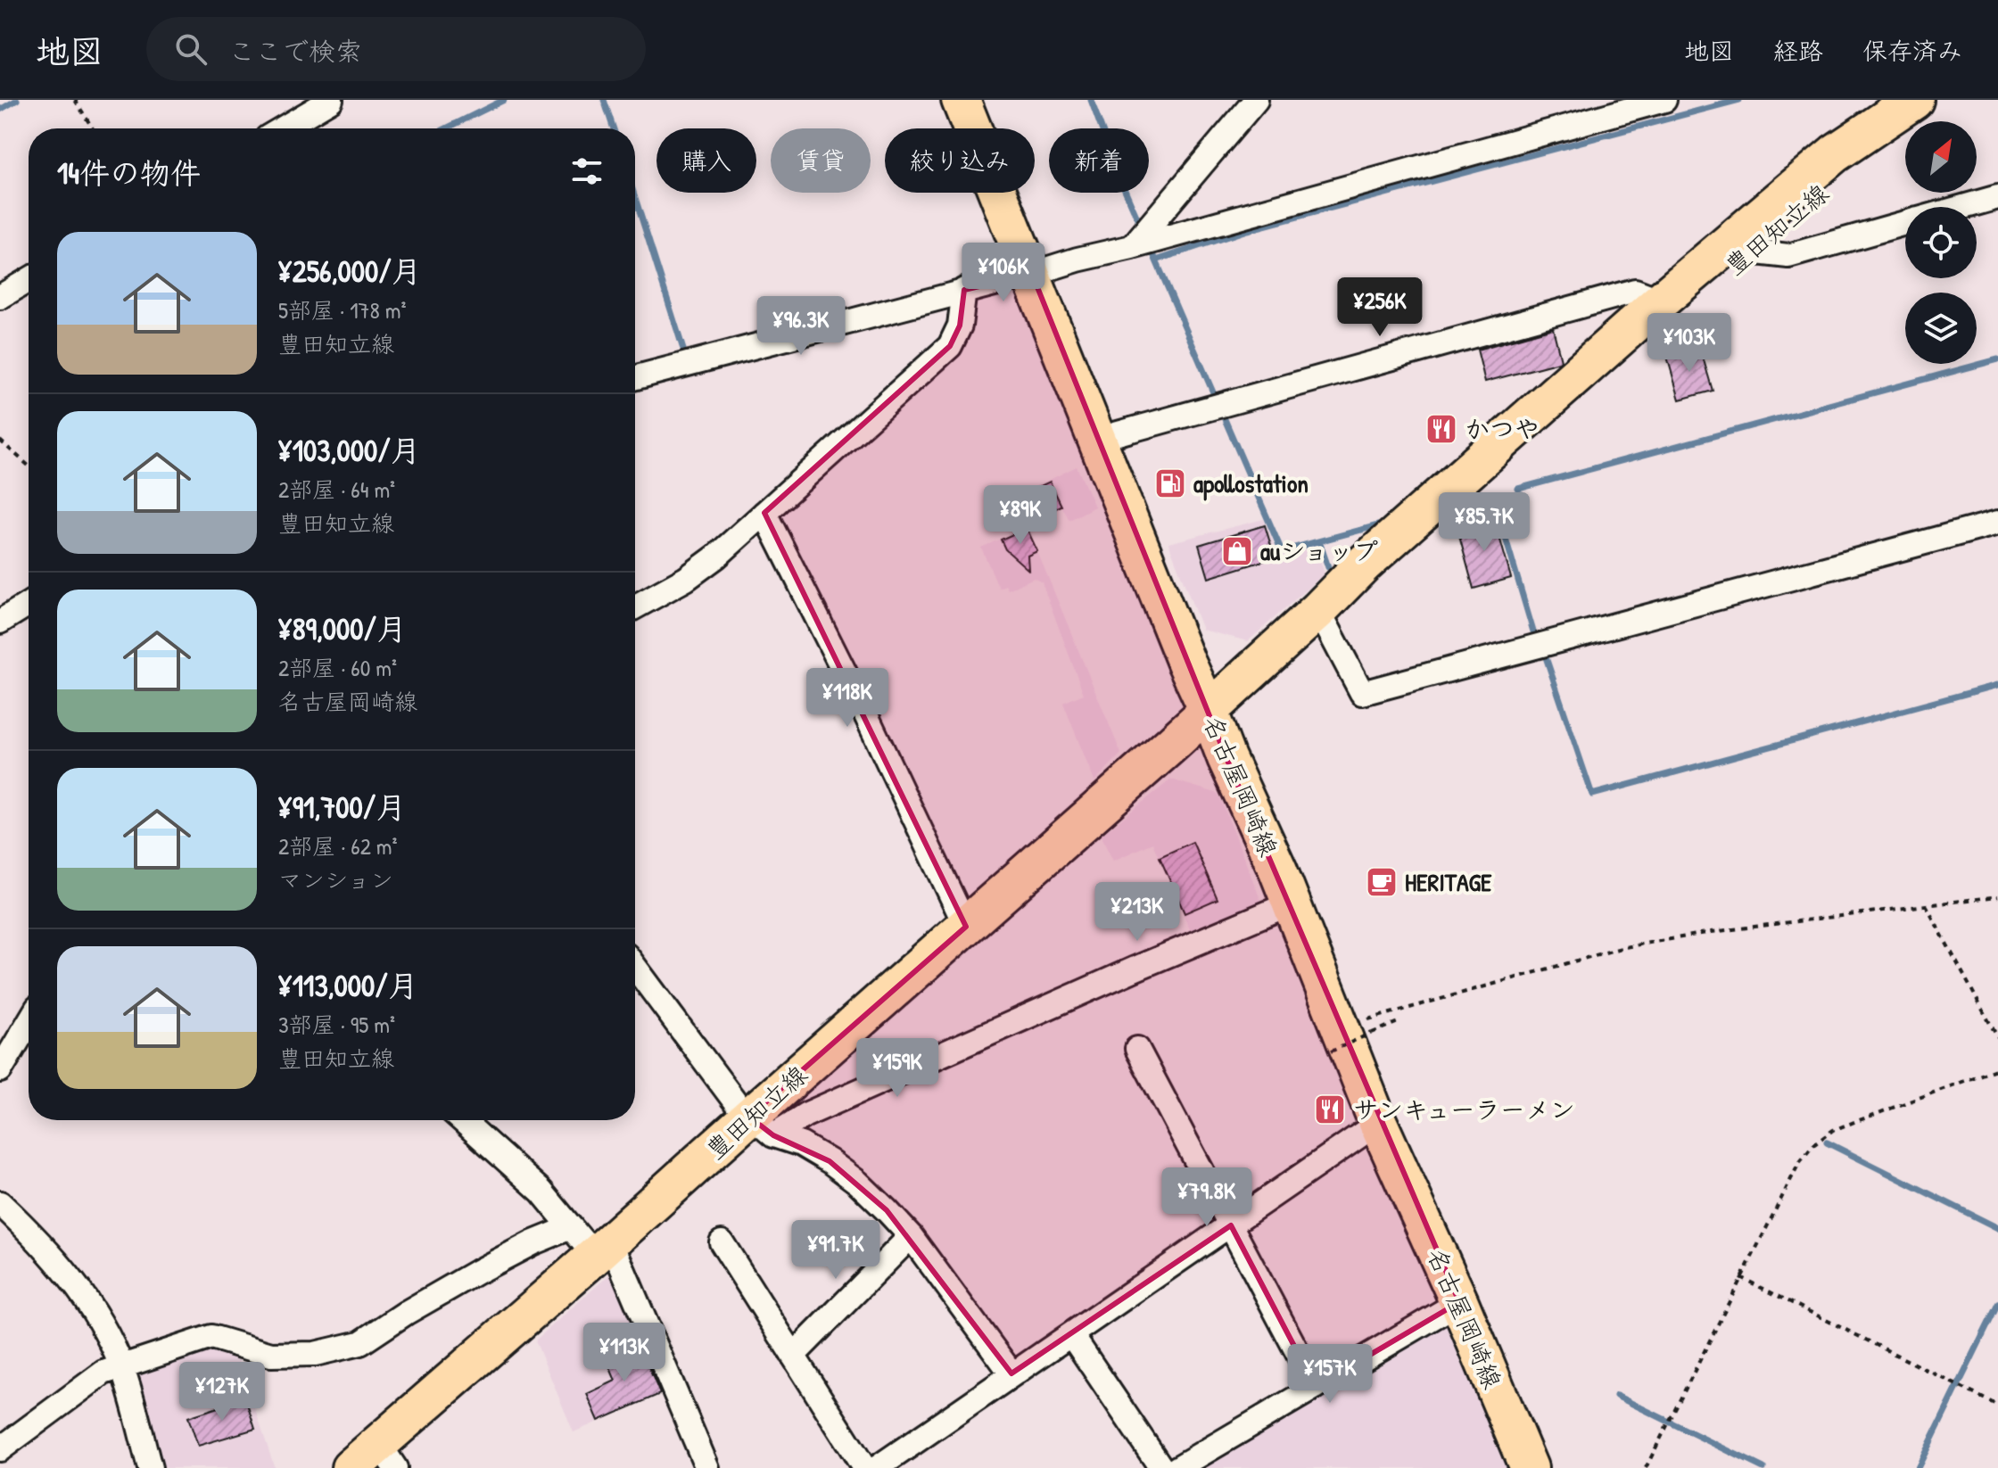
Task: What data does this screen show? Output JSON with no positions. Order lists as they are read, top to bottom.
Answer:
{
  "streets": {
    "main road": ["豊田知立線", "名古屋岡崎線"]
  },
  "crossings": [
    ["豊田知立線", "名古屋岡崎線"]
  ],
  "places": {
    "restaurant": ["かつや", "サンキューラーメン"],
    "fuel station": ["apollostation"],
    "shop": ["auショップ"],
    "cafe": ["HERITAGE"]
  },
  "north": "top right",
  "page": {
    "header": "地図",
    "search": "ここで検索",
    "nav": ["地図", "経路", "保存済み"],
    "chip": [
      "購入",
      "賃貸",
      "絞り込み",
      "新着"
    ],
    "heading": "14件の物件",
    "list": [
      {
        "name": "¥256,000/月",
        "note": "5部屋 · 178 m² · 豊田知立線"
      },
      {
        "name": "¥103,000/月",
        "note": "2部屋 · 64 m² · 豊田知立線"
      },
      {
        "name": "¥89,000/月",
        "note": "2部屋 · 60 m² · 名古屋岡崎線"
      },
      {
        "name": "¥91,700/月",
        "note": "2部屋 · 62 m² · マンション"
      },
      {
        "name": "¥113,000/月",
        "note": "3部屋 · 95 m² · 豊田知立線"
      }
    ],
    "price": [
      "¥106K",
      "¥256K",
      "¥96.3K",
      "¥103K",
      "¥89K",
      "¥85.7K",
      "¥118K",
      "¥213K",
      "¥159K",
      "¥79.8K",
      "¥91.7K",
      "¥113K",
      "¥157K",
      "¥127K"
    ]
  }
}
